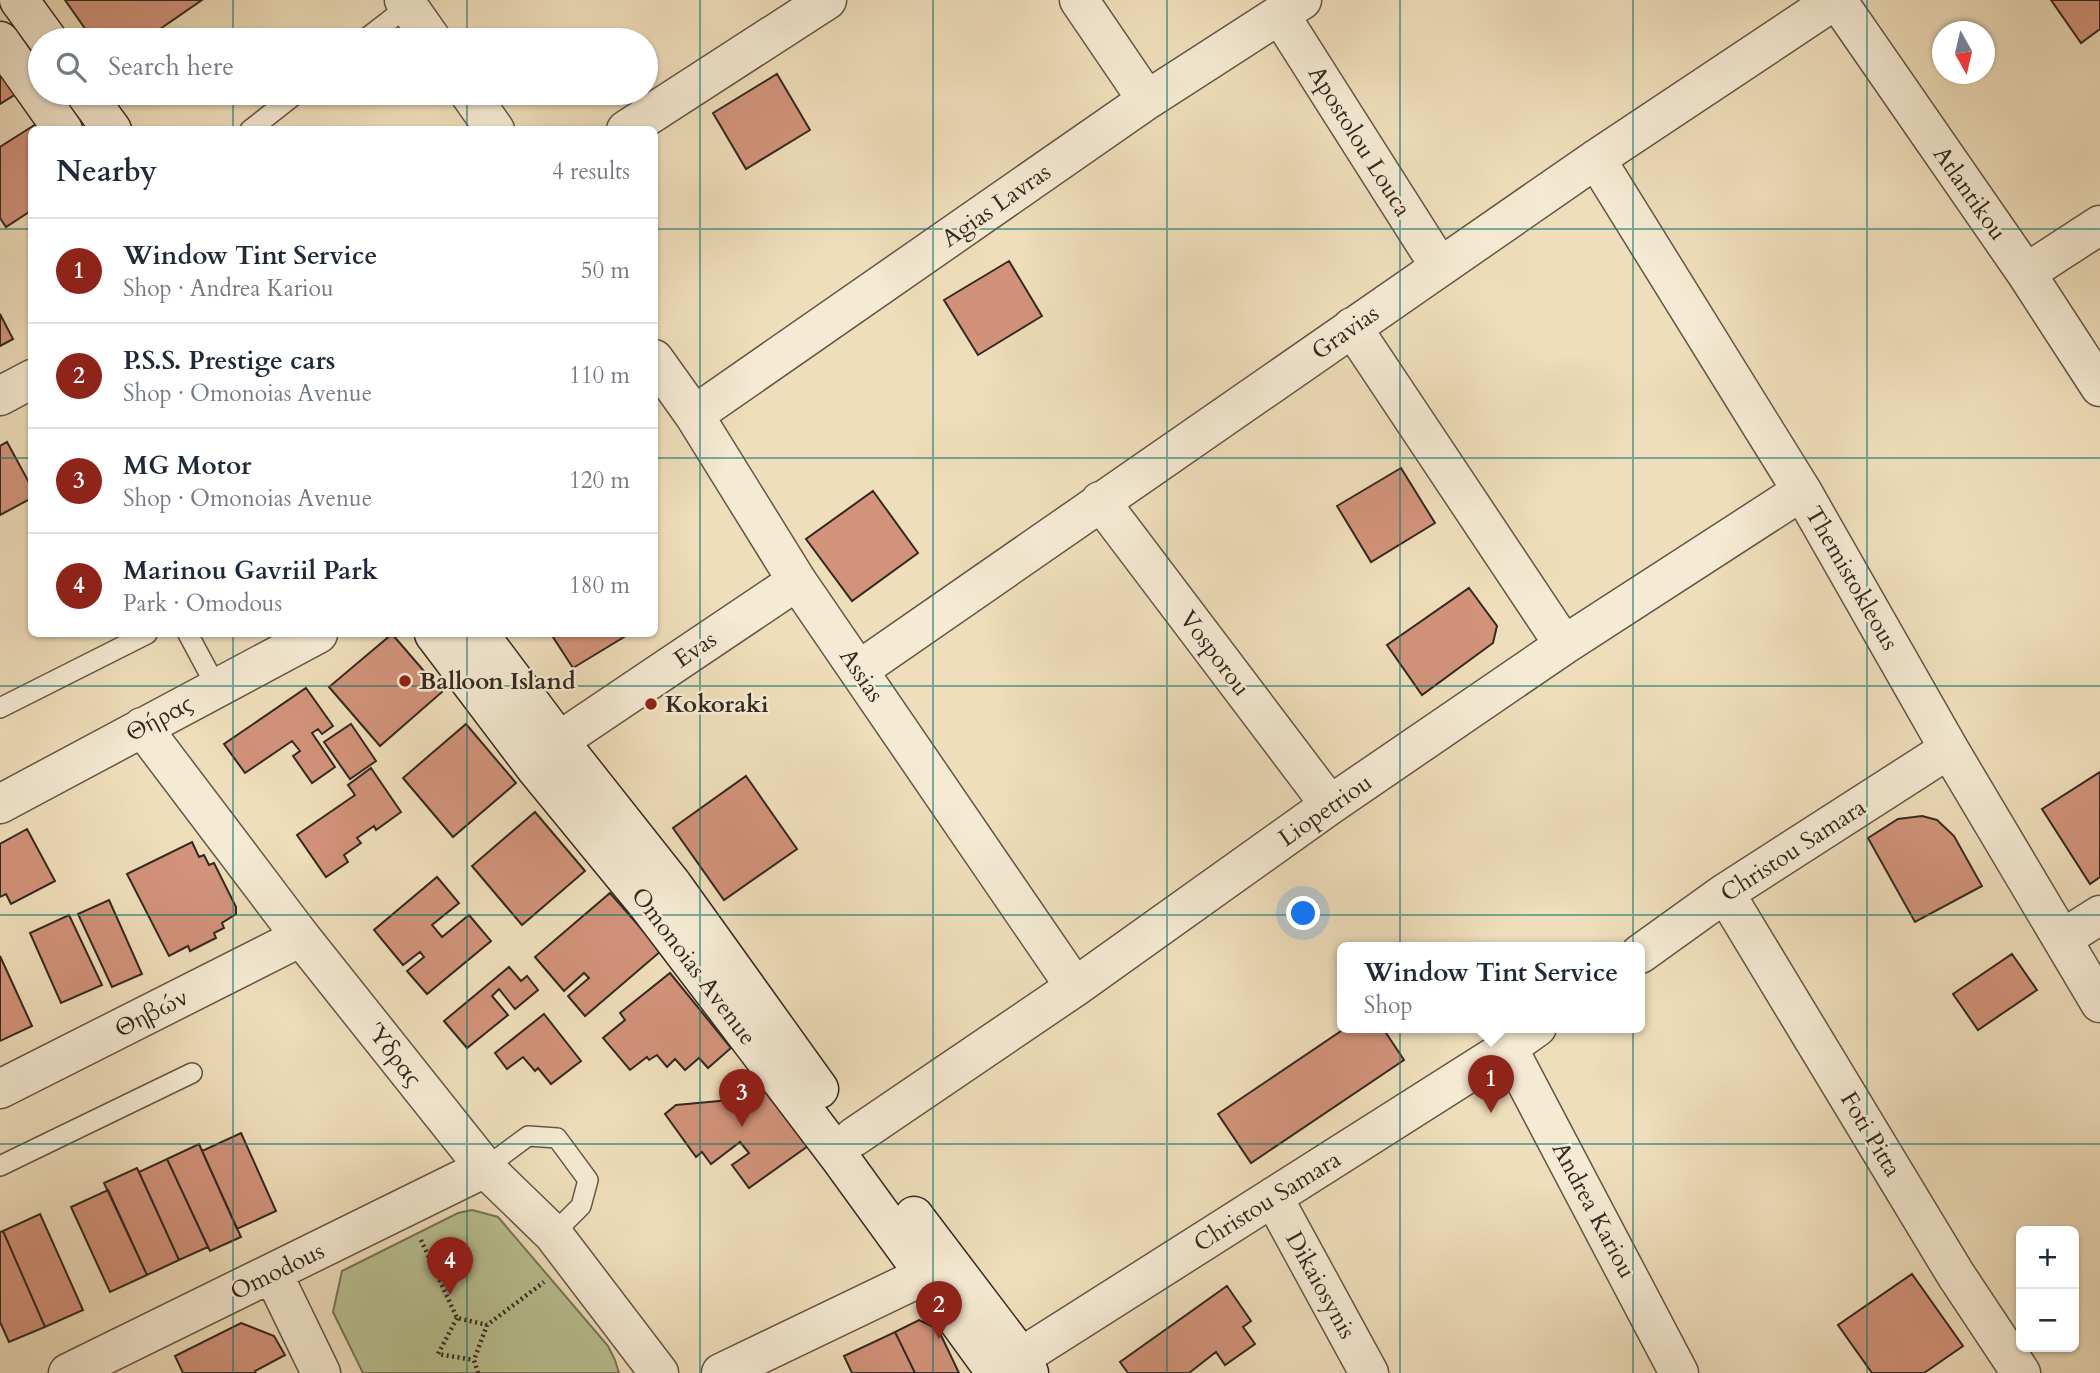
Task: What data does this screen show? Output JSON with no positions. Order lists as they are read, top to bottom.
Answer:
{
  "streets": {
    "street": [
      "Apostolou Louca",
      "Atlantikou",
      "Agias Lavras",
      "Gravias",
      "Themistokleous",
      "Evas",
      "Vosporou",
      "Assias",
      "Θήρας",
      "Liopetriou",
      "Christou Samara",
      "Omonoias Avenue",
      "Θηβών",
      "Ύδρας",
      "Foti Pitta",
      "Andrea Kariou",
      "Omodous",
      "Dikaiosynis"
    ]
  },
  "crossings": [
    ["Apostolou Louca", "Agias Lavras"],
    ["Apostolou Louca", "Gravias"],
    ["Atlantikou", "Gravias"],
    ["Agias Lavras", "Assias"],
    ["Gravias", "Themistokleous"],
    ["Gravias", "Vosporou"],
    ["Gravias", "Assias"],
    ["Themistokleous", "Liopetriou"],
    ["Themistokleous", "Christou Samara"],
    ["Evas", "Assias"],
    ["Evas", "Omonoias Avenue"],
    ["Vosporou", "Liopetriou"],
    ["Assias", "Liopetriou"],
    ["Θήρας", "Ύδρας"],
    ["Liopetriou", "Omonoias Avenue"],
    ["Christou Samara", "Omonoias Avenue"],
    ["Christou Samara", "Foti Pitta"],
    ["Christou Samara", "Andrea Kariou"],
    ["Christou Samara", "Dikaiosynis"],
    ["Θηβών", "Ύδρας"],
    ["Ύδρας", "Omodous"]
  ],
  "places": ["Balloon Island", "Kokoraki"],
  "north": "bottom",
  "page": {
    "search": "Search here",
    "heading": ["Nearby", "4 results"],
    "list": [
      {
        "mark": "1",
        "name": "Window Tint Service",
        "note": "Shop · Andrea Kariou",
        "value": "50 m"
      },
      {
        "mark": "2",
        "name": "P.S.S. Prestige cars",
        "note": "Shop · Omonoias Avenue",
        "value": "110 m"
      },
      {
        "mark": "3",
        "name": "MG Motor",
        "note": "Shop · Omonoias Avenue",
        "value": "120 m"
      },
      {
        "mark": "4",
        "name": "Marinou Gavriil Park",
        "note": "Park · Omodous",
        "value": "180 m"
      }
    ],
    "popup": ["Window Tint Service", "Shop"],
    "pins": [
      "1",
      "3",
      "4",
      "2"
    ],
    "map_buttons": ["+", "−"]
  }
}
